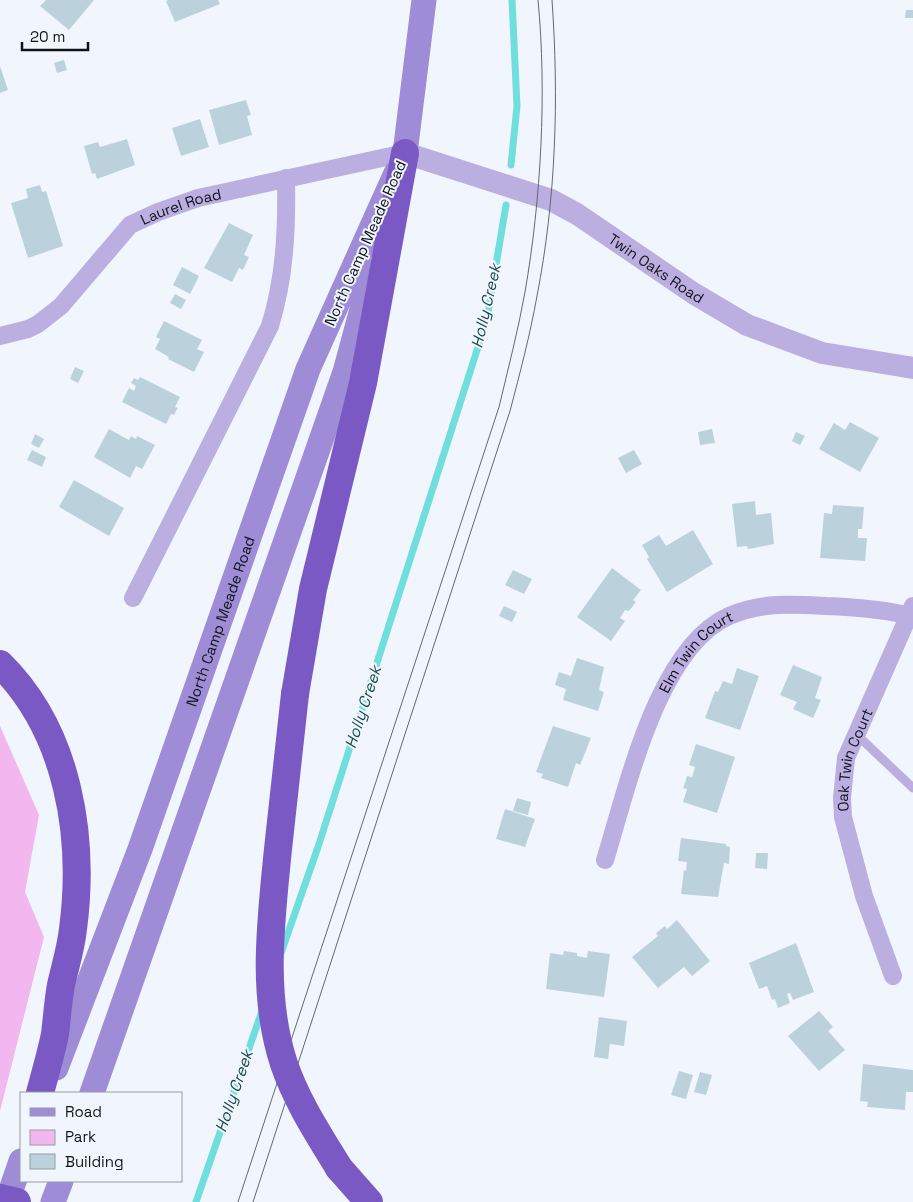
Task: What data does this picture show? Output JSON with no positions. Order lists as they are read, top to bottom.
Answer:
{
  "streets": {
    "main road": ["North Camp Meade Road"],
    "street": [
      "Laurel Road",
      "Twin Oaks Road",
      "Elm Twin Court",
      "Oak Twin Court"
    ]
  },
  "crossings": [
    ["Laurel Road", "North Camp Meade Road"],
    ["Laurel Road", "Twin Oaks Road"],
    ["North Camp Meade Road", "Twin Oaks Road"],
    ["Elm Twin Court", "Oak Twin Court"]
  ],
  "water": ["Holly Creek"],
  "legend": ["Road", "Park", "Building"],
  "scale_bar": "20 m"
}
